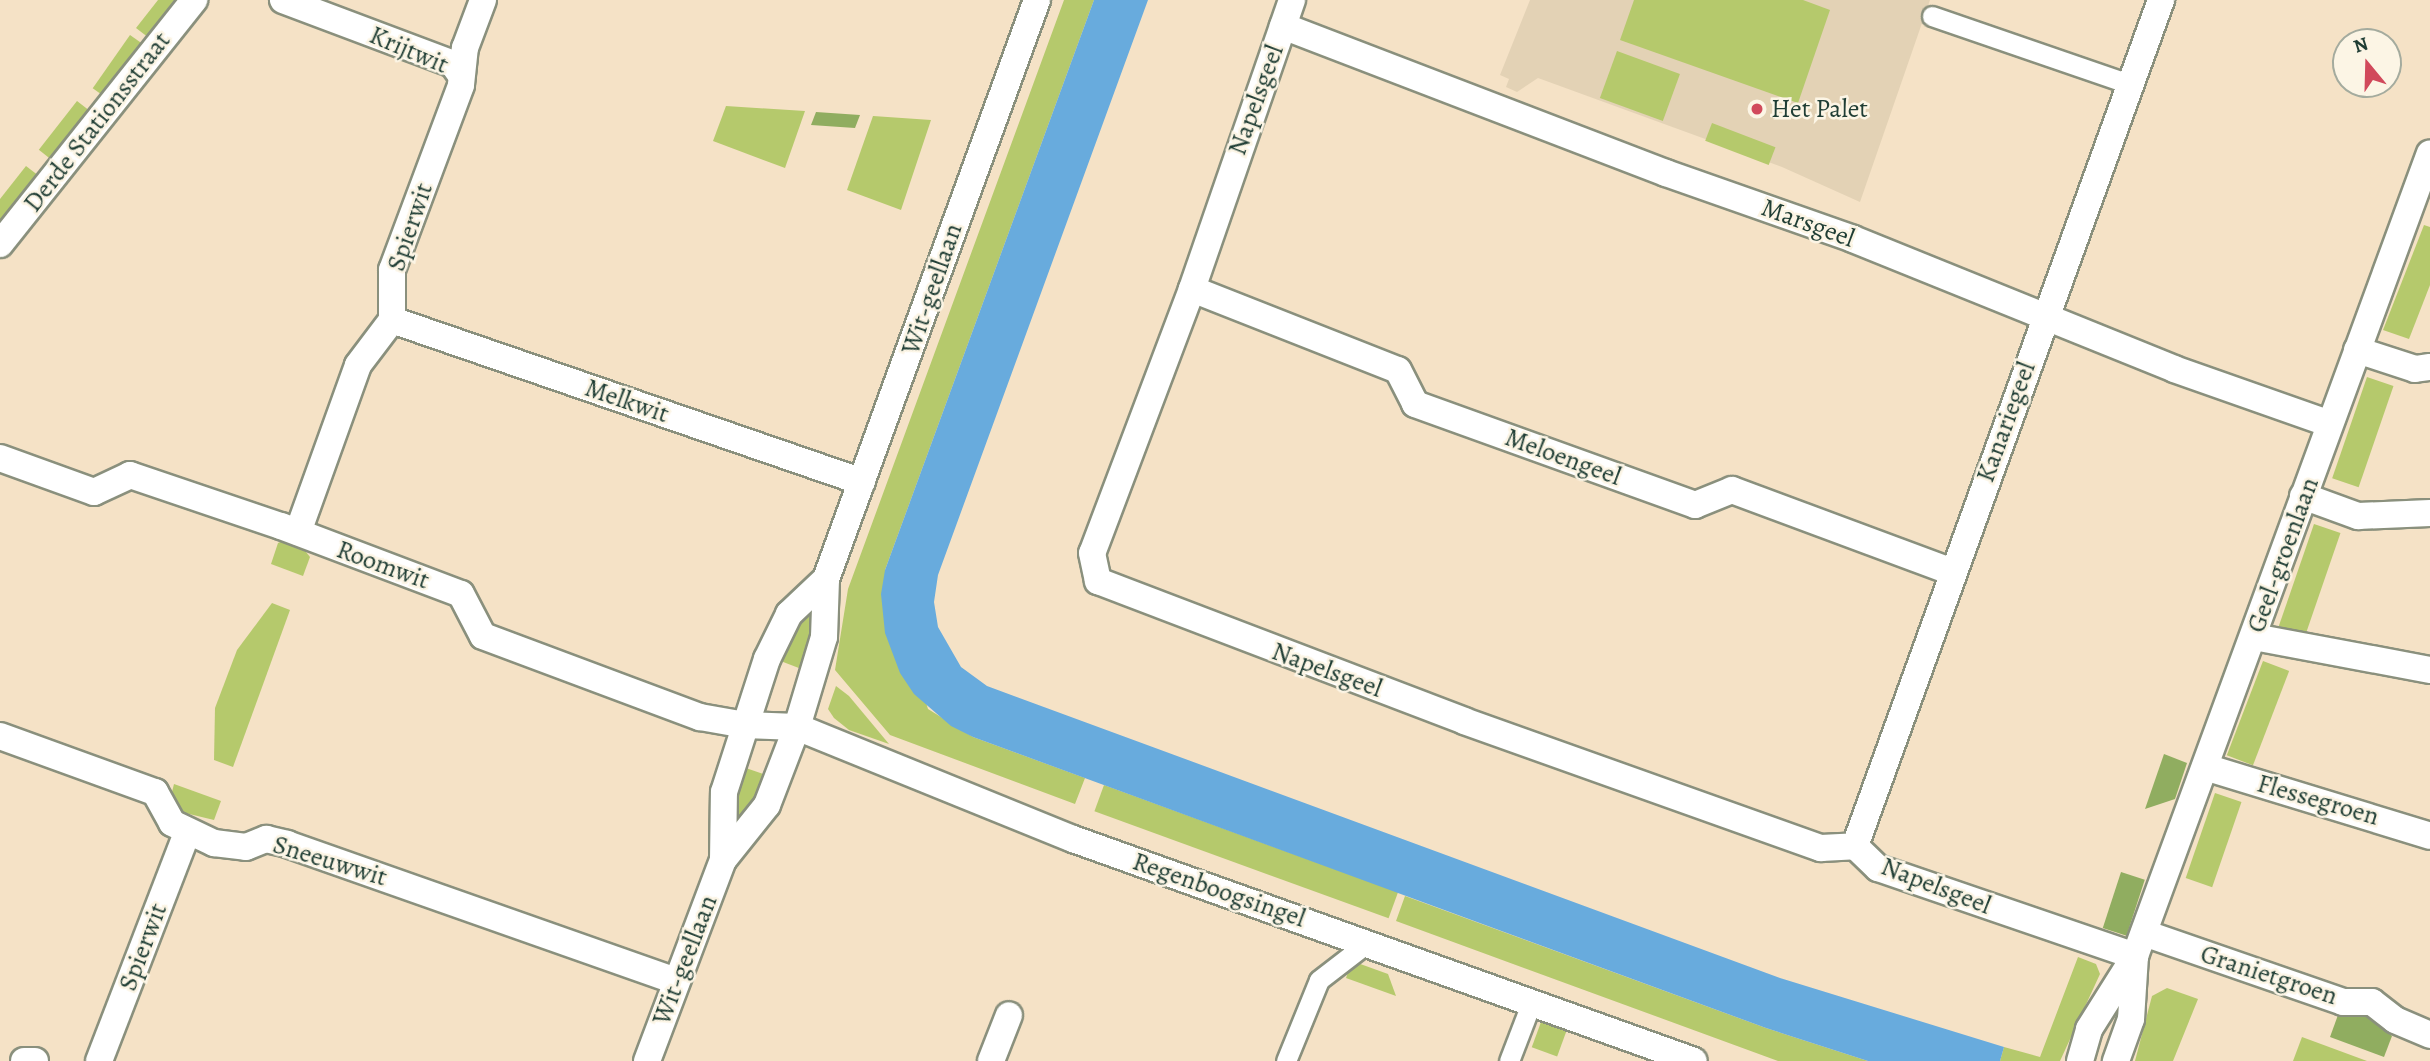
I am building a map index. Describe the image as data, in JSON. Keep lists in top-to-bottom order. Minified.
{"streets":{"street":["Krijtwit","Napelsgeel","Derde Stationsstraat","Marsgeel","Spierwit","Wit-geellaan","Melkwit","Kanariegeel","Meloengeel","Geel-groenlaan","Roomwit","Flessegroen","Sneeuwwit","Regenboogsingel","Granietgroen"]},"crossings":[["Krijtwit","Spierwit"],["Napelsgeel","Marsgeel"],["Napelsgeel","Kanariegeel"],["Napelsgeel","Meloengeel"],["Napelsgeel","Geel-groenlaan"],["Napelsgeel","Granietgroen"],["Marsgeel","Kanariegeel"],["Marsgeel","Geel-groenlaan"],["Spierwit","Melkwit"],["Spierwit","Sneeuwwit"],["Wit-geellaan","Melkwit"],["Wit-geellaan","Roomwit"],["Wit-geellaan","Sneeuwwit"],["Wit-geellaan","Regenboogsingel"],["Kanariegeel","Meloengeel"],["Geel-groenlaan","Flessegroen"],["Geel-groenlaan","Granietgroen"],["Roomwit","Regenboogsingel"]],"places":["Het Palet"],"north":"top"}
